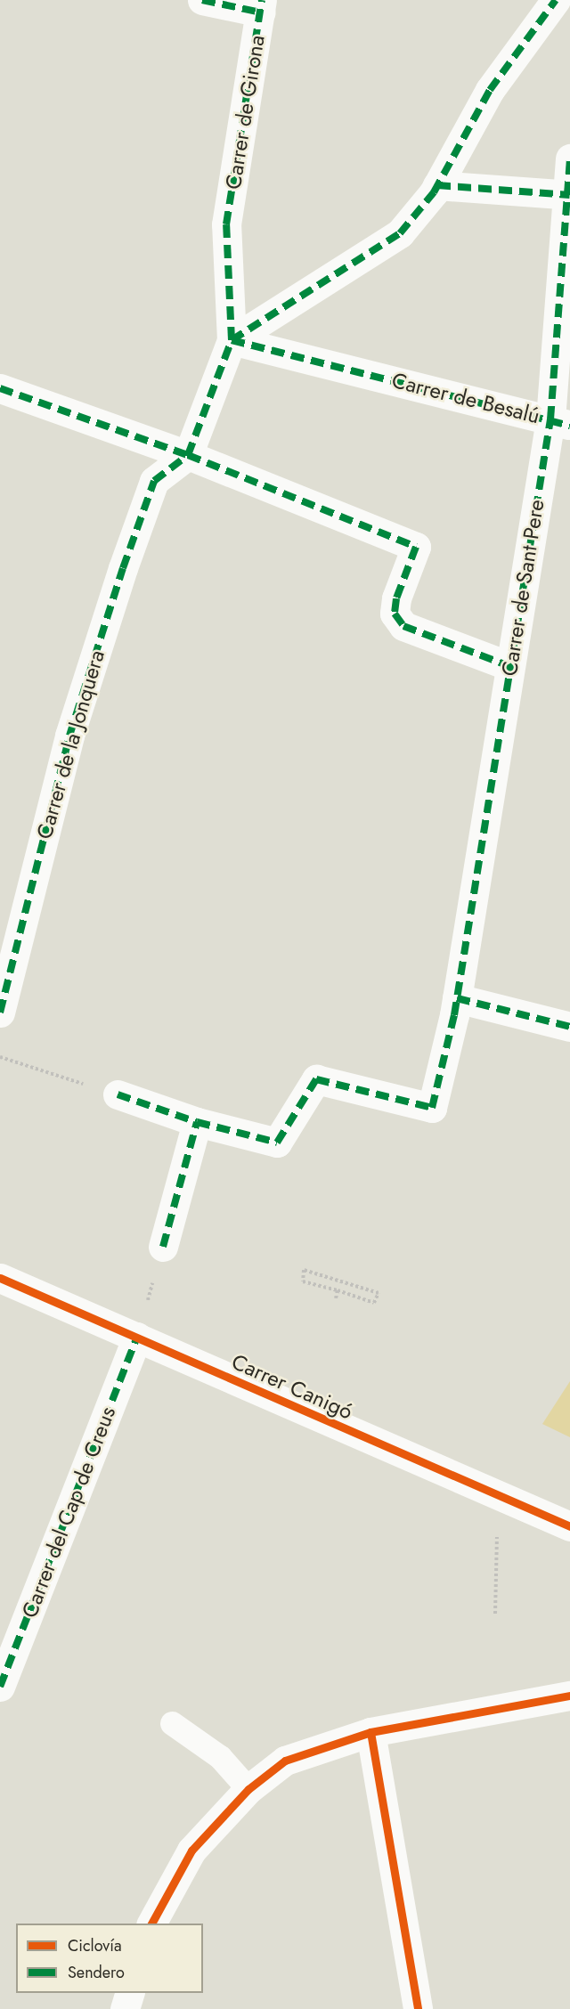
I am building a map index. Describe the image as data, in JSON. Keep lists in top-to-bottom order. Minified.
{"streets":{"street":["Carrer de Girona","Carrer de Besalú","Carrer de Sant Pere","Carrer de la Jonquera","Carrer Canigó","Carrer del Cap de Creus"]},"crossings":[["Carrer de Girona","Carrer de Besalú"],["Carrer de Besalú","Carrer de Sant Pere"],["Carrer Canigó","Carrer del Cap de Creus"]],"legend":["Ciclovía","Sendero"]}
